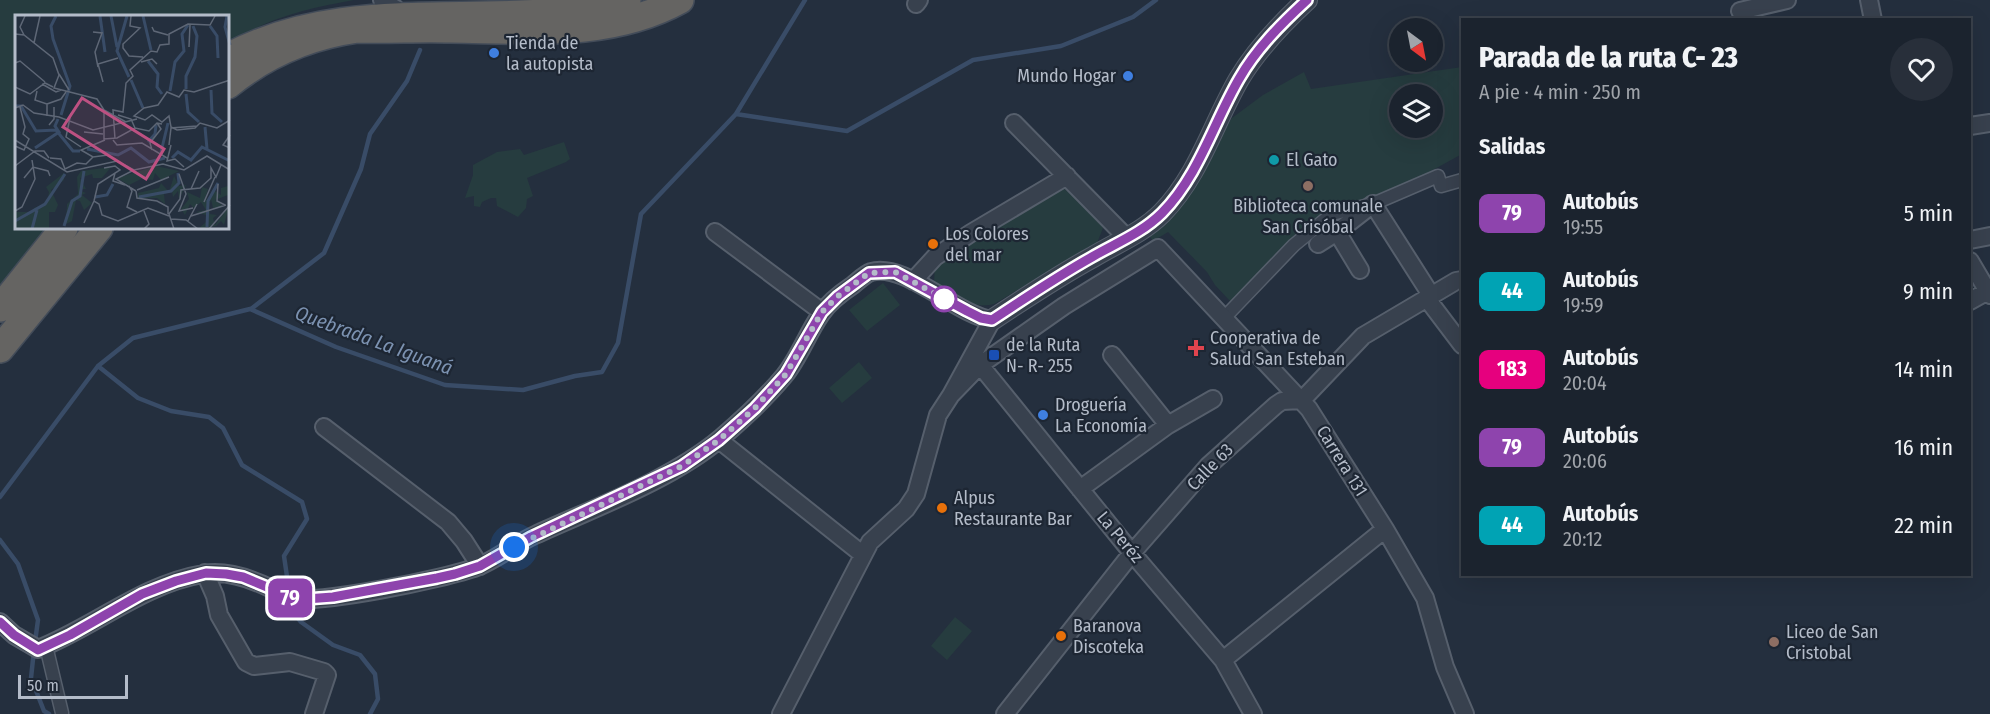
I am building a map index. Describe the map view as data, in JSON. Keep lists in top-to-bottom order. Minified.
{"streets":{"street":["Carrera 131","Calle 63","La Peréz"]},"crossings":[["Carrera 131","Calle 63"],["Calle 63","La Peréz"]],"water":["Quebrada La Iguaná"],"places":{"other":["Tienda de la autopista","Mundo Hogar","El Gato","Biblioteca comunale San Crisóbal","Los Colores del mar","Droguería La Economía","Alpus Restaurante Bar","Baranova Discoteka","Liceo de San Cristobal"],"health":["Cooperativa de Salud San Esteban"],"transit":["de la Ruta N- R- 255"]},"lines":["bus line 79"],"scale_bar":"50 m","north":"bottom right","page":{"on_map":"79","heading":[["Parada de la ruta C- 23","A pie · 4 min · 250 m"],"Salidas"],"list":[{"mark":"79","name":"Autobús","note":"19:55","value":"5 min"},{"mark":"44","name":"Autobús","note":"19:59","value":"9 min"},{"mark":"183","name":"Autobús","note":"20:04","value":"14 min"},{"mark":"79","name":"Autobús","note":"20:06","value":"16 min"},{"mark":"44","name":"Autobús","note":"20:12","value":"22 min"}],"scale":"50 m"}}
